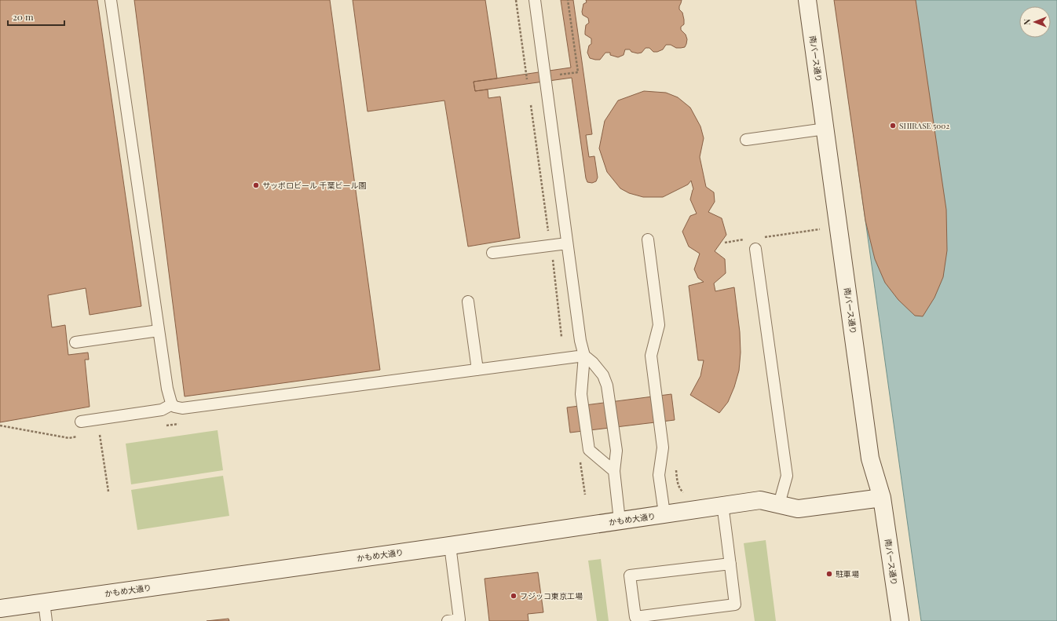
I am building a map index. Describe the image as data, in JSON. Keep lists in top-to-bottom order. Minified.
{"streets":{"street":["南バース通り","かもめ大通り"]},"crossings":[["南バース通り","かもめ大通り"]],"places":["SHIRASE 5002","サッポロビール 千葉ビール園","駐車場","フジッコ東京工場"],"scale_bar":"20 m","north":"left"}
